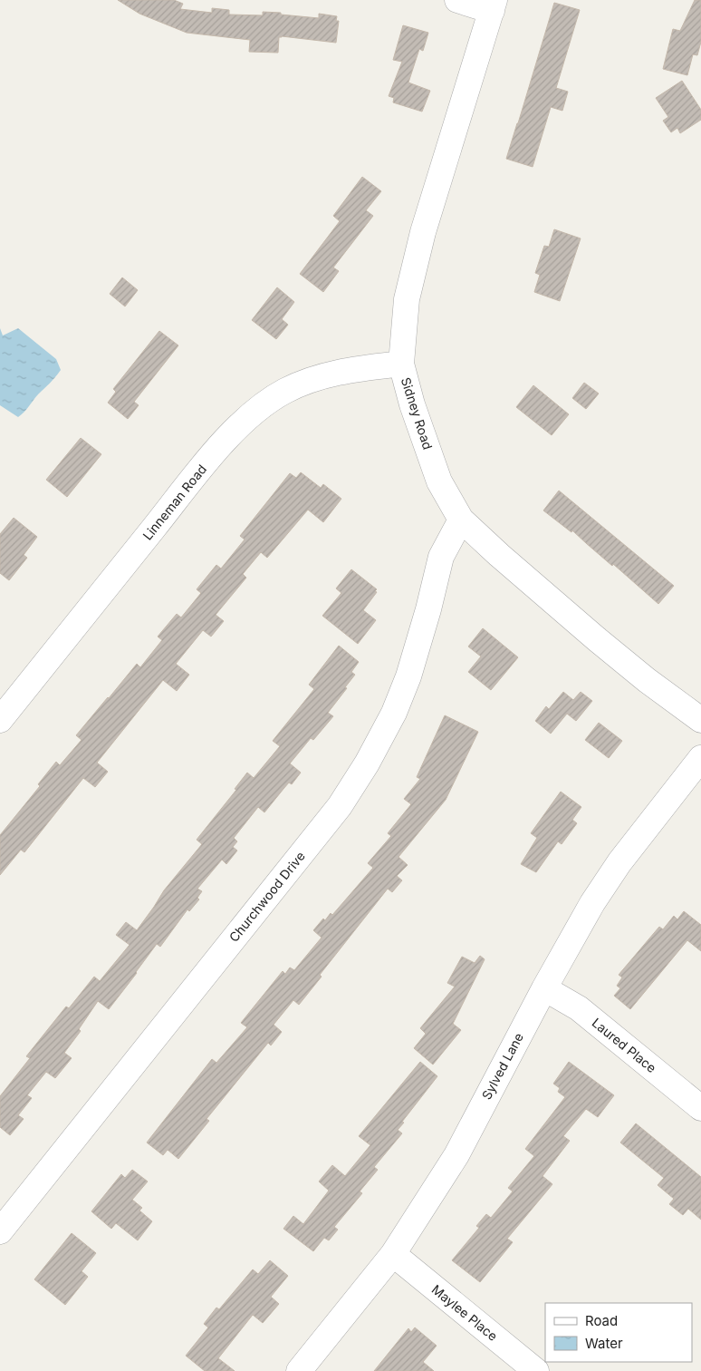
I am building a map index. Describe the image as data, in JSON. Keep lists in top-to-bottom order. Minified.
{"streets":{"street":["Sidney Road","Linneman Road","Churchwood Drive","Laured Place","Sylved Lane","Maylee Place"]},"crossings":[["Sidney Road","Linneman Road"],["Sidney Road","Churchwood Drive"],["Laured Place","Sylved Lane"],["Sylved Lane","Maylee Place"]],"legend":["Road","Water"]}
